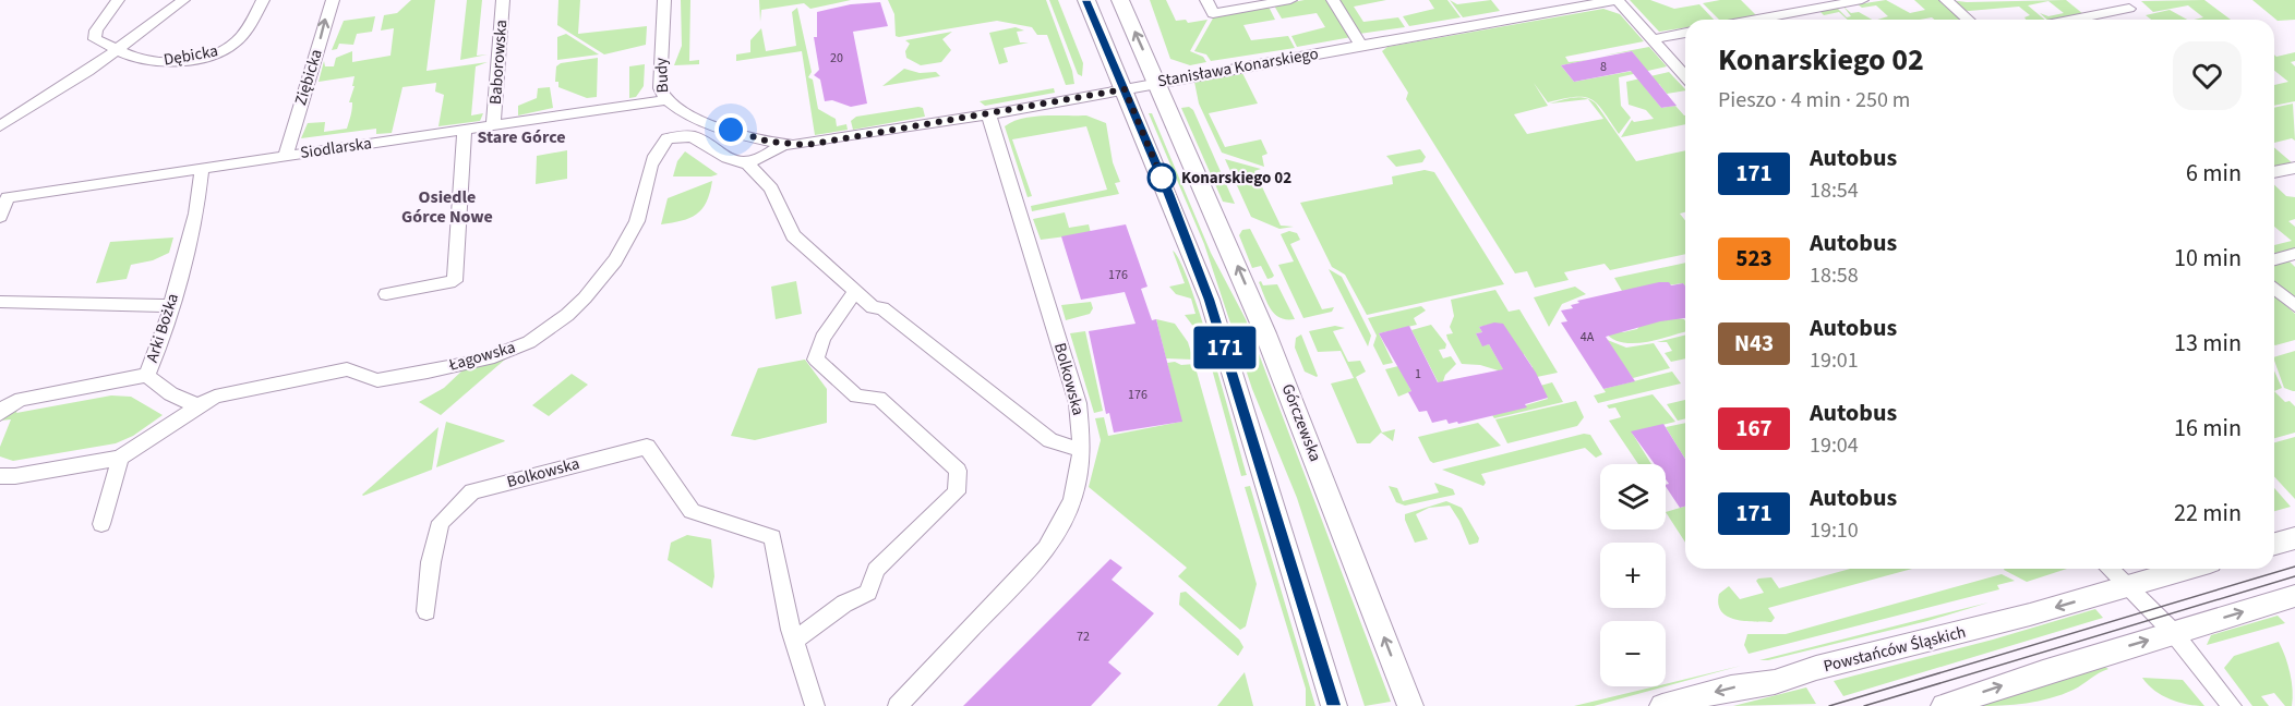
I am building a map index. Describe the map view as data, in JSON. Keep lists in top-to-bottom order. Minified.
{"streets":{"main road":["Górczewska","Powstańców Śląskich"],"street":["Dębicka","Baborowska","Stanisława Konarskiego","Budy","Ziębicka","Siodlarska","Arki Bożka","Łagowska","Bolkowska"]},"crossings":[["Baborowska","Siodlarska"],["Stanisława Konarskiego","Budy"],["Stanisława Konarskiego","Bolkowska"],["Stanisława Konarskiego","Górczewska"],["Budy","Siodlarska"],["Ziębicka","Siodlarska"],["Siodlarska","Arki Bożka"]],"one_way":["Ziębicka"],"districts":["Stare Górce","Osiedle Górce Nowe"],"places":["Konarskiego 02"],"lines":["bus line 171"],"house_numbers":["20","8","176","4A","1","176","72"],"page":{"on_map":"171","heading":["Konarskiego 02","Pieszo · 4 min · 250 m"],"list":[{"mark":"171","name":"Autobus","note":"18:54","value":"6 min"},{"mark":"523","name":"Autobus","note":"18:58","value":"10 min"},{"mark":"N43","name":"Autobus","note":"19:01","value":"13 min"},{"mark":"167","name":"Autobus","note":"19:04","value":"16 min"},{"mark":"171","name":"Autobus","note":"19:10","value":"22 min"}],"map_buttons":["+","−"]}}
